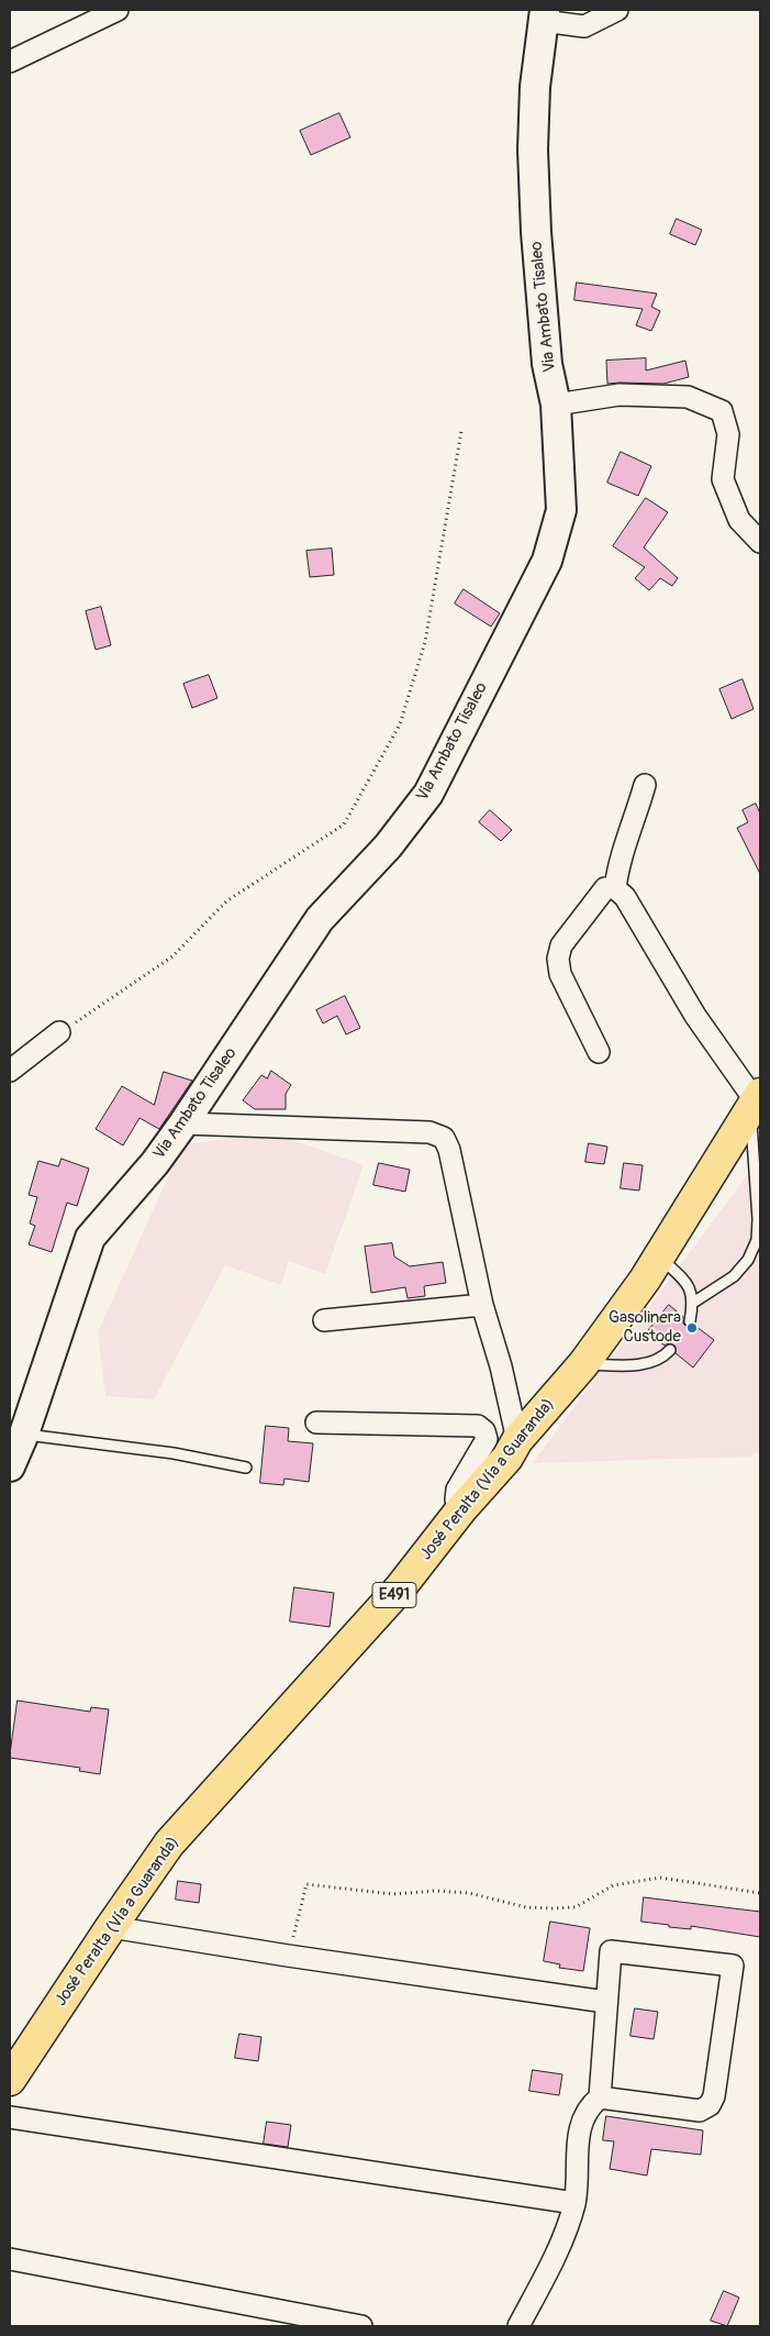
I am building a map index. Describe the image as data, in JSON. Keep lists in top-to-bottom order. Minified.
{"streets":{"highway":["José Peralta (Vía a Guaranda)","E491"],"main road":["Via Ambato Tisaleo"]},"places":["Gasolinera Custode"]}
